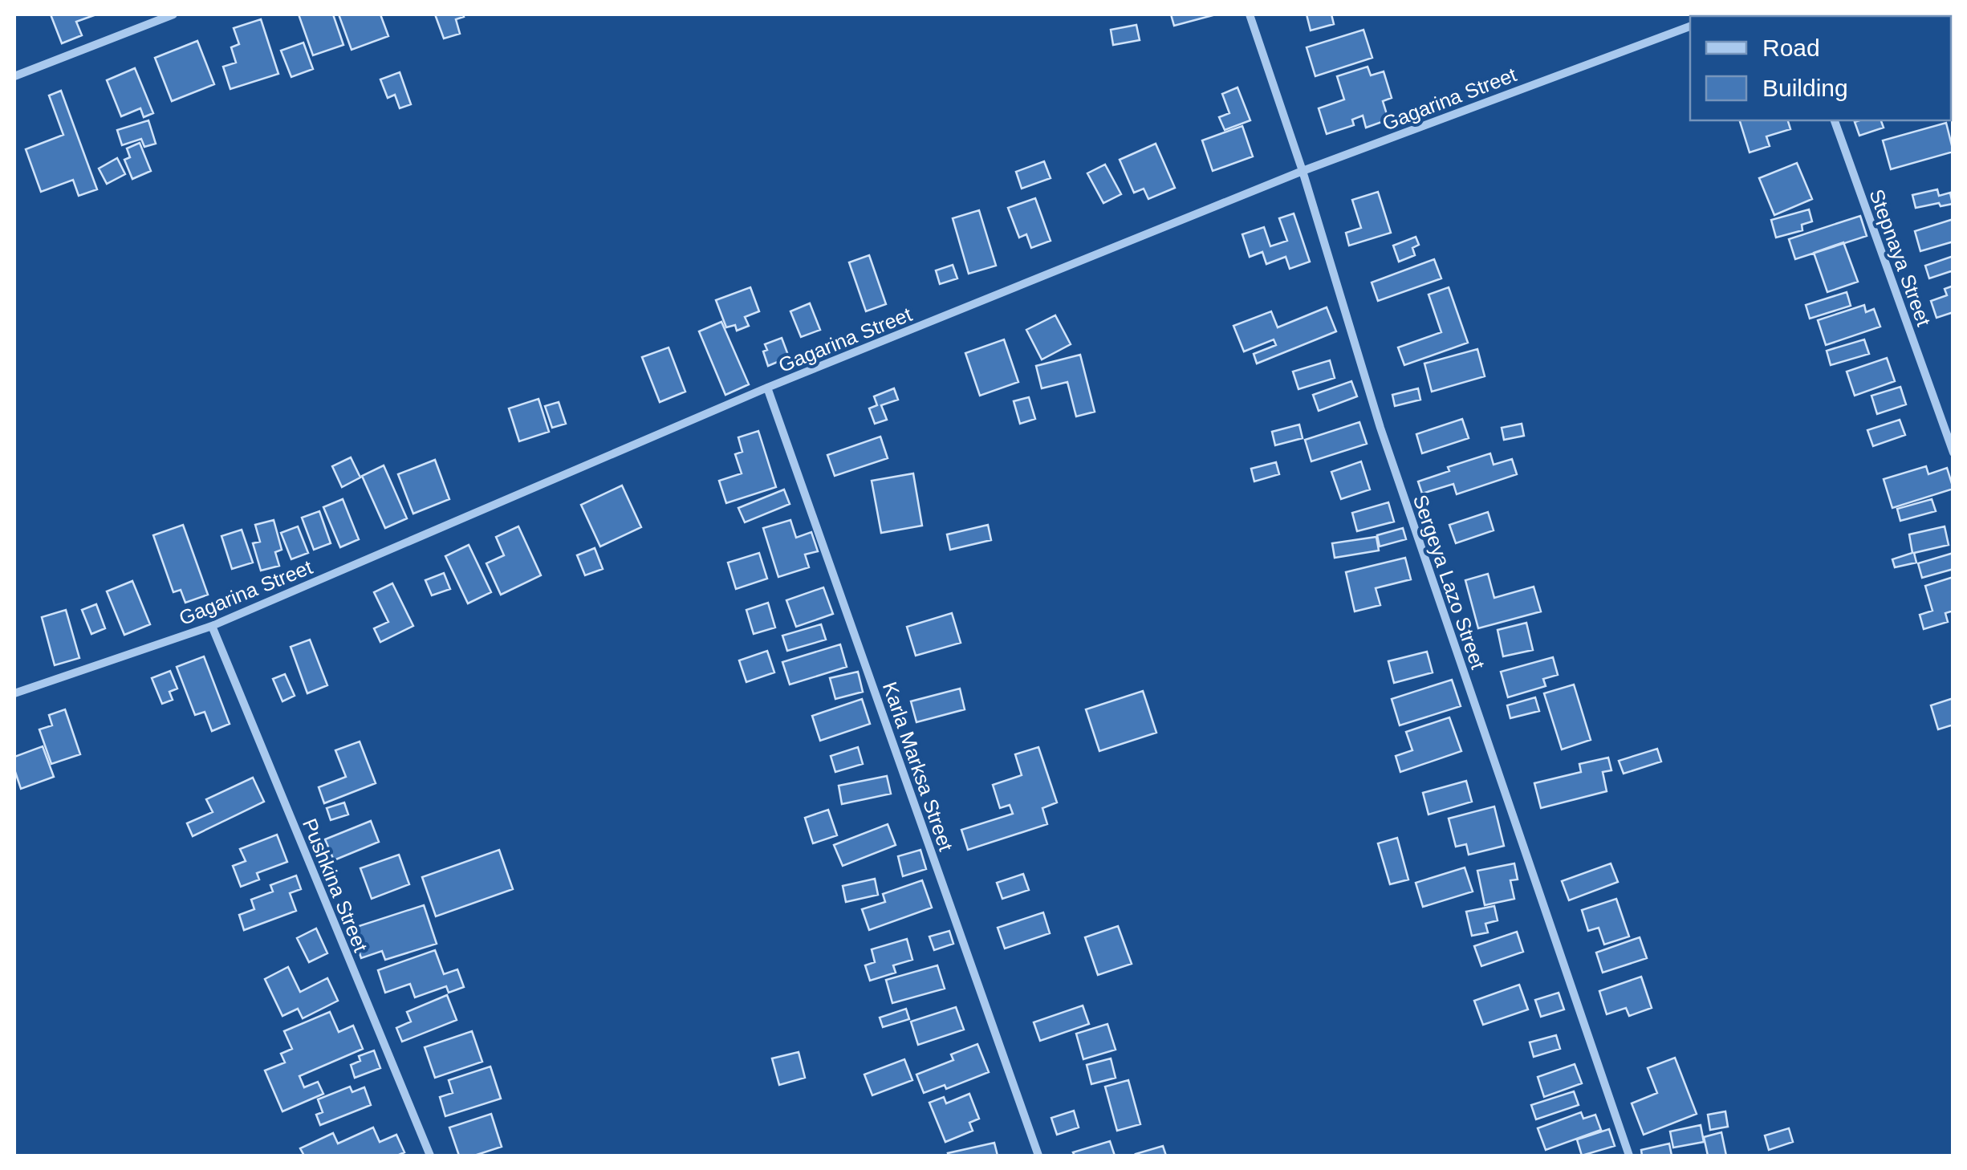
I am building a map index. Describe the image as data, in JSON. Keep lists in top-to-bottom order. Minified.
{"streets":{"street":["Gagarina Street","Stepnaya Street","Sergeya Lazo Street","Karla Marksa Street","Pushkina Street"]},"crossings":[["Gagarina Street","Sergeya Lazo Street"],["Gagarina Street","Karla Marksa Street"],["Gagarina Street","Pushkina Street"]],"legend":["Road","Building"]}
